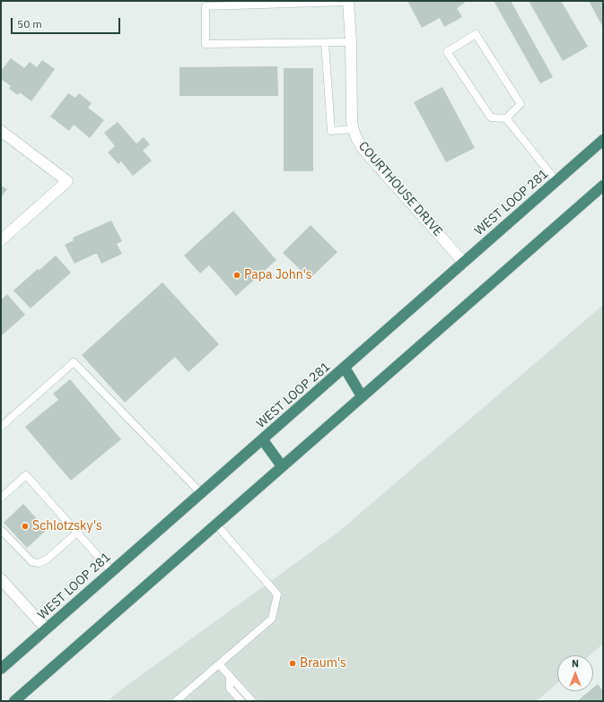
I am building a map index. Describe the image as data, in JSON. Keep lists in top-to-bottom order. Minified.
{"streets":{"highway":["WEST LOOP 281"],"street":["COURTHOUSE DRIVE"]},"crossings":[["COURTHOUSE DRIVE","WEST LOOP 281"]],"places":["Papa John's","Schlotzsky's","Braum's"],"scale_bar":"50 m","north":"top"}
